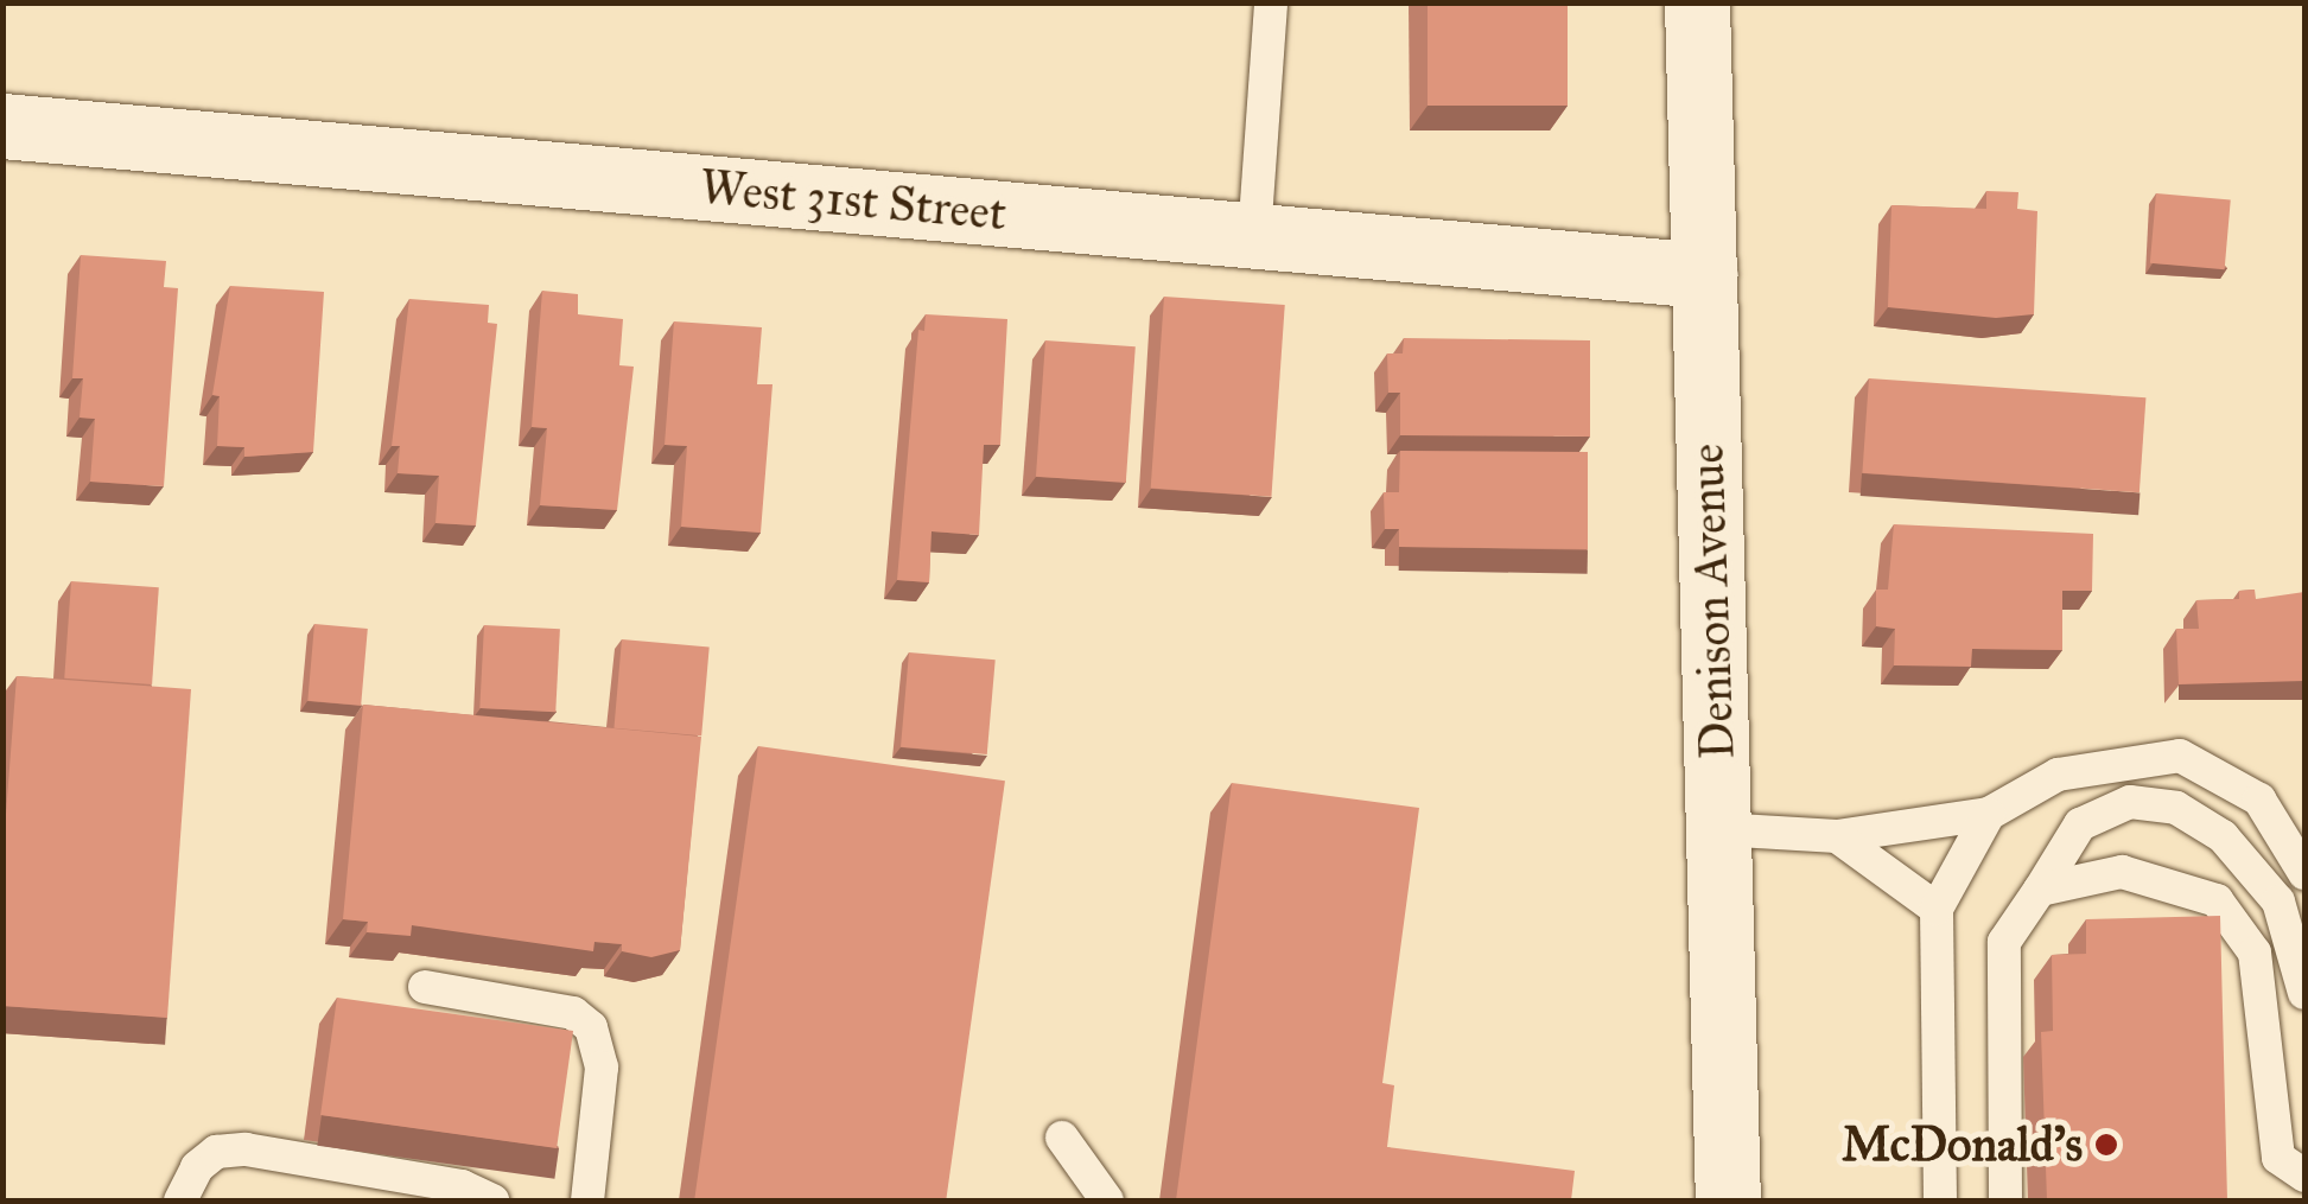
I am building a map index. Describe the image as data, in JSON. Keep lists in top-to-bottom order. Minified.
{"streets":{"street":["West 31st Street","Denison Avenue"]},"crossings":[["West 31st Street","Denison Avenue"]],"places":["McDonald's"]}
